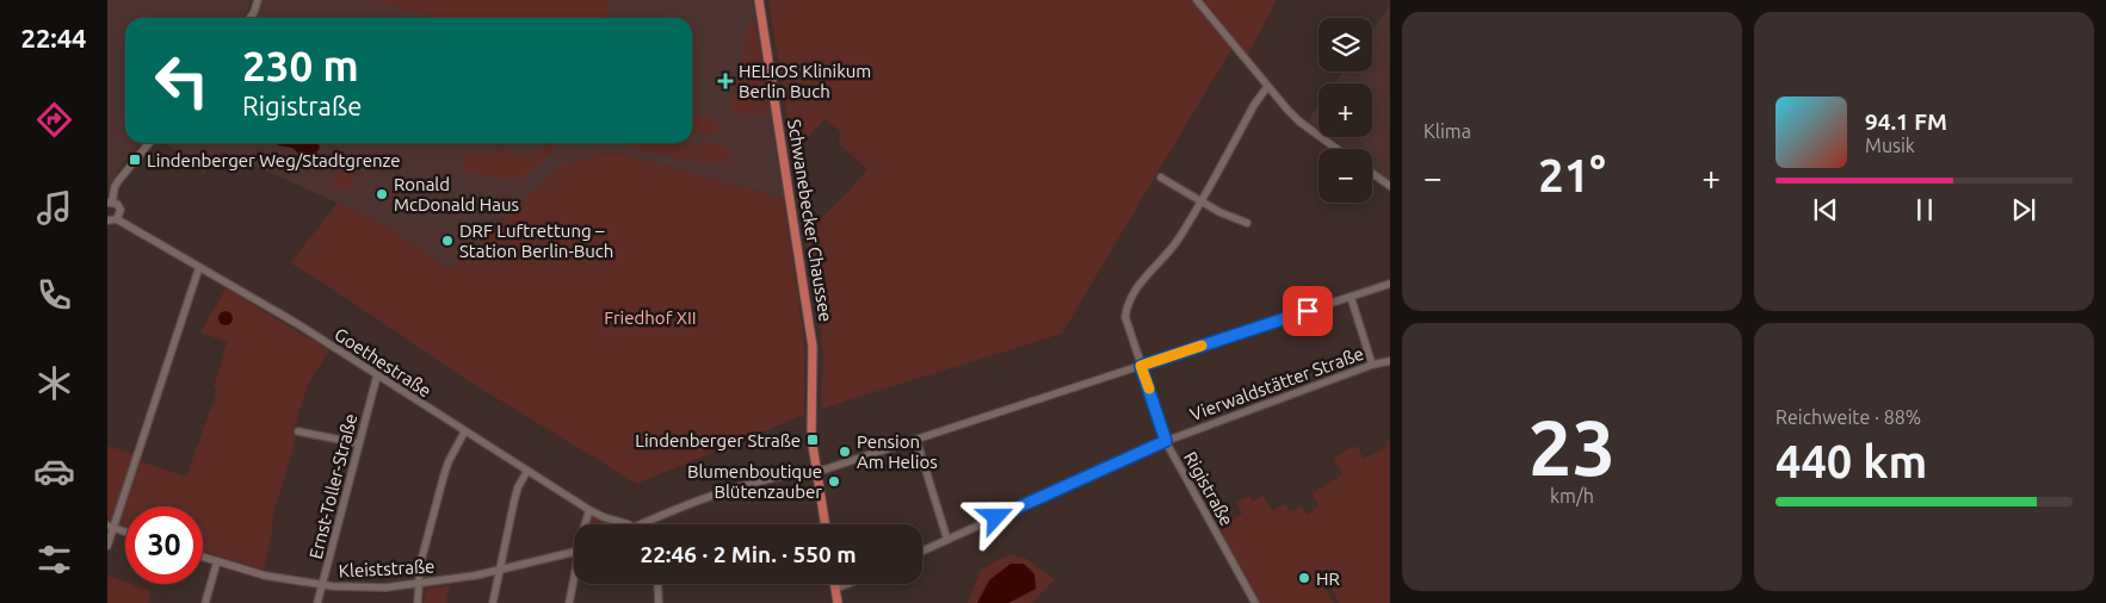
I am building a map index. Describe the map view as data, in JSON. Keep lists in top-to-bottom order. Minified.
{"streets":{"main road":["Schwanebecker Chaussee"],"street":["Goethestraße","Vierwaldstätter Straße","Ernst-Toller-Straße","Rigistraße","Kleiststraße"]},"crossings":[["Goethestraße","Ernst-Toller-Straße"],["Vierwaldstätter Straße","Rigistraße"],["Ernst-Toller-Straße","Kleiststraße"]],"parks":["Friedhof XII"],"places":{"health":["HELIOS Klinikum Berlin Buch"],"transit":["Lindenberger Weg/Stadtgrenze","Lindenberger Straße"],"other":["Ronald McDonald Haus","DRF Luftrettung – Station Berlin-Buch","Pension Am Helios","Blumenboutique Blütenzauber","HR"]},"page":{"tabs":"22:44","tile":["Klima",["23","km/h"],["Reichweite · 88%","440 km"]],"map_buttons":["+","−"],"turn":["230 m","Rigistraße"],"song":["94.1 FM","Musik"],"heat":["−","21°","+"],"limit":"30","trip":"22:46 · 2 Min. · 550 m"}}
